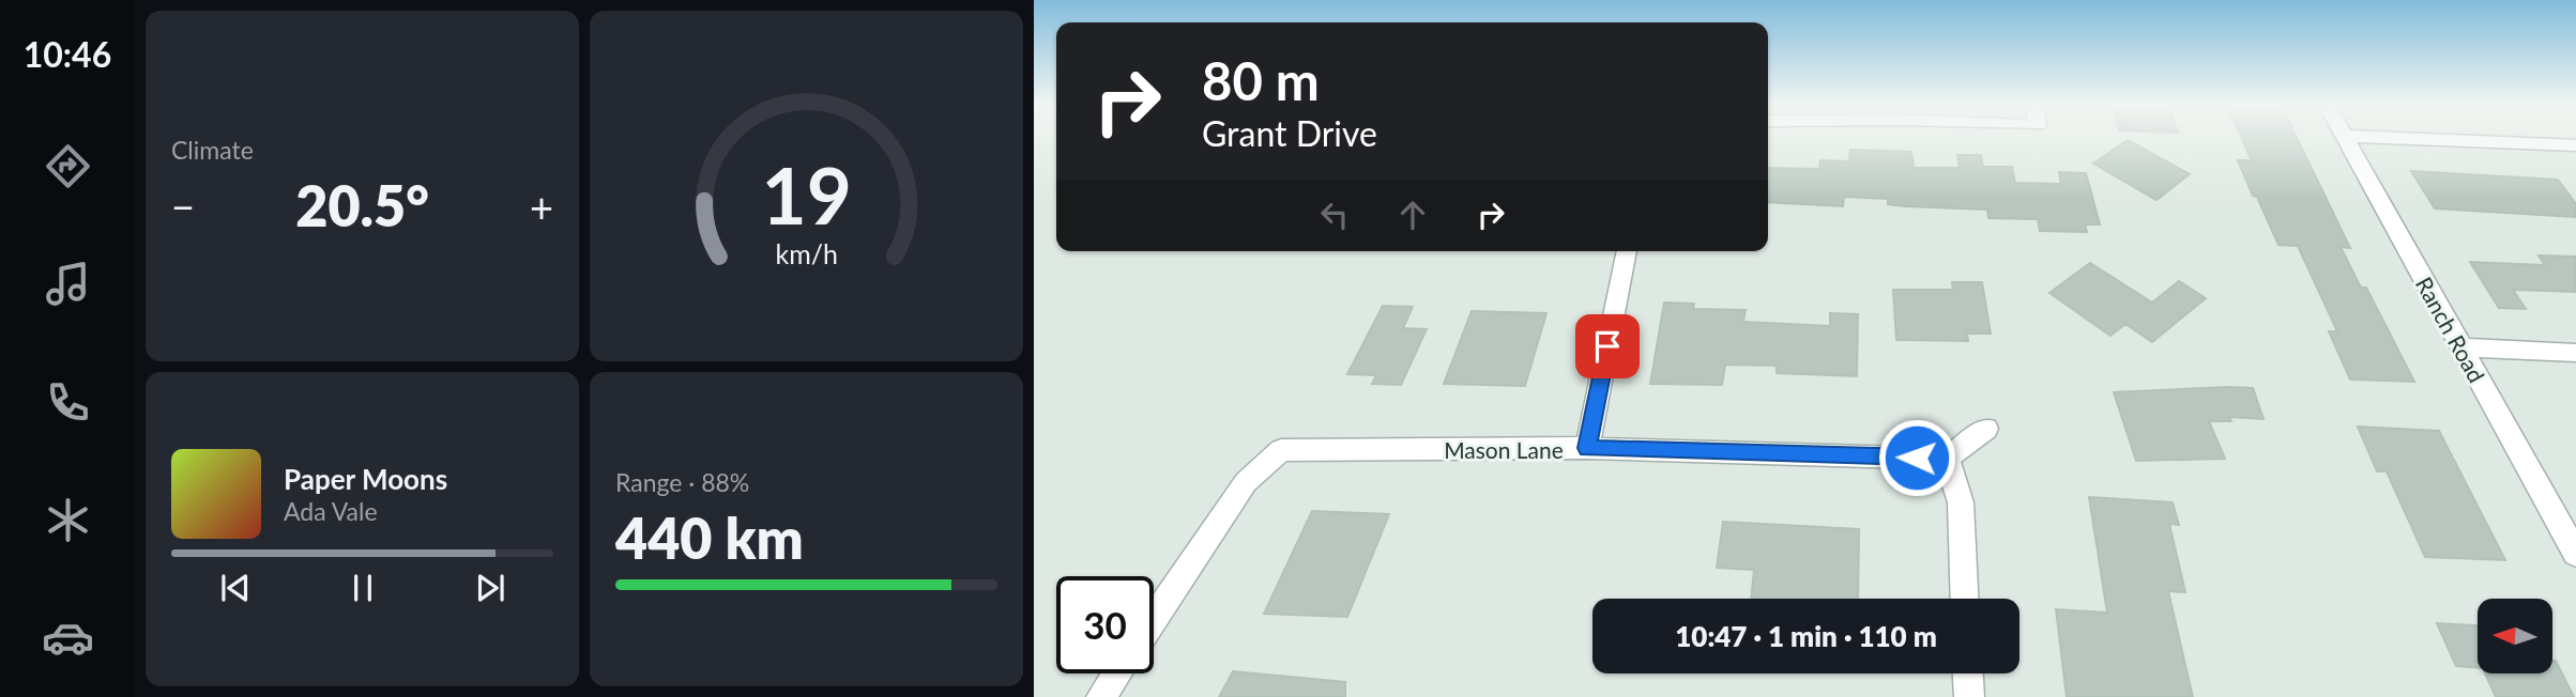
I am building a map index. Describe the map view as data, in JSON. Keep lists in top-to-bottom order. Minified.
{"streets":{"street":["Ranch Road","Mason Lane"]},"north":"left","page":{"tabs":"10:46","tile":["Climate",["Range · 88%","440 km"]],"turn":["80 m","Grant Drive"],"heat":["−","20.5°","+"],"song":["Paper Moons","Ada Vale"],"limit":"30","trip":"10:47 · 1 min · 110 m","gauge":["19","km/h"]}}
